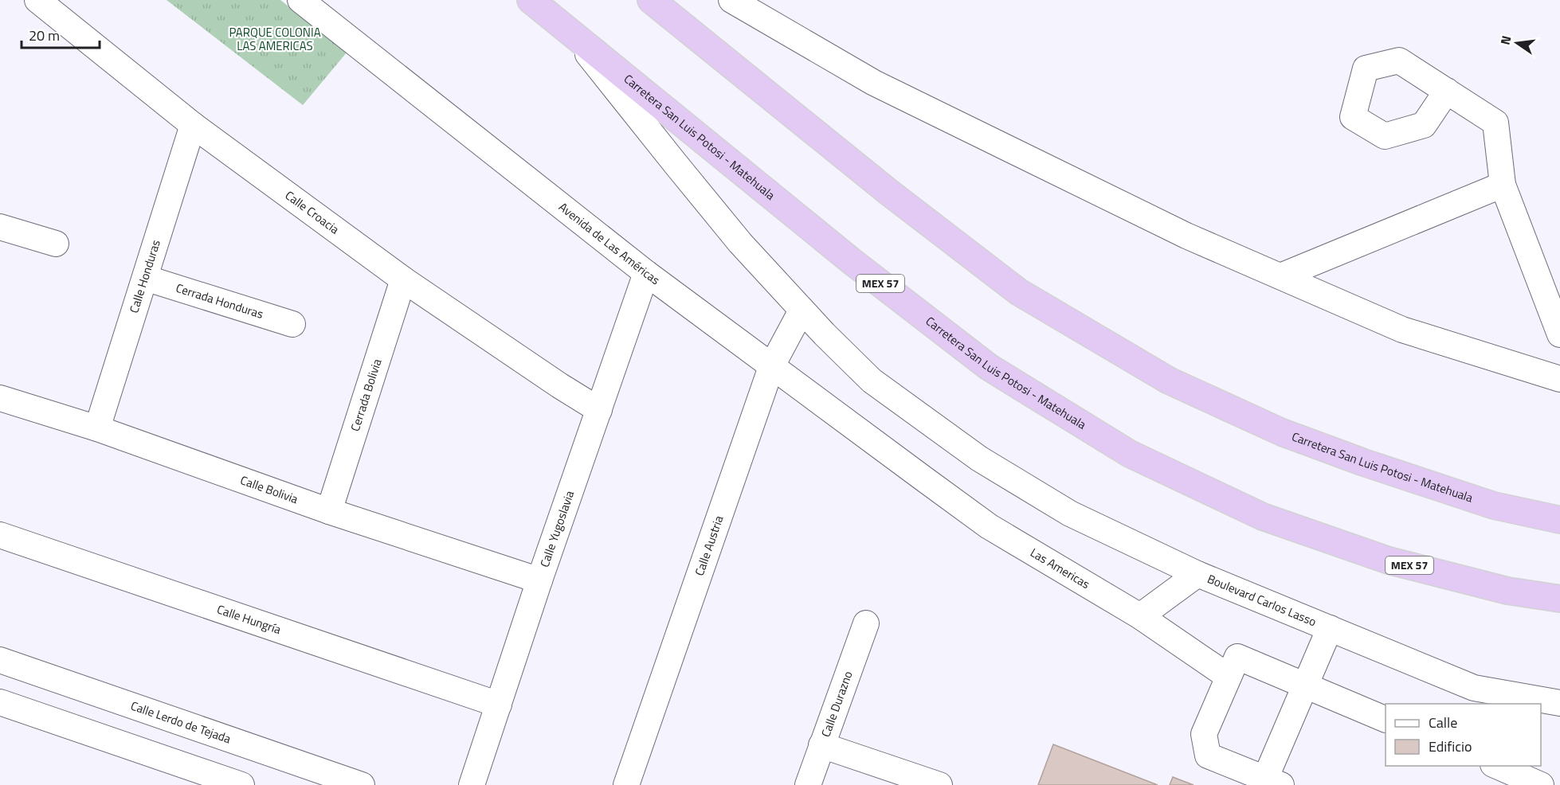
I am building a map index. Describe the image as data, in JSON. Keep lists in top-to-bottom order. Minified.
{"streets":{"highway":["Carretera San Luis Potosi - Matehuala","MEX 57"],"street":["Calle Croacia","Avenida de Las Américas","Calle Honduras","Cerrada Honduras","Cerrada Bolivia","Calle Bolivia","Calle Yugoslavia","Calle Austria","Las Americas","Boulevard Carlos Lasso","Calle Hungría","Calle Durazno","Calle Lerdo de Tejada"]},"crossings":[["Carretera San Luis Potosi - Matehuala","Boulevard Carlos Lasso"],["Calle Croacia","Calle Honduras"],["Calle Croacia","Cerrada Bolivia"],["Calle Croacia","Calle Yugoslavia"],["Avenida de Las Américas","Calle Yugoslavia"],["Avenida de Las Américas","Calle Austria"],["Avenida de Las Américas","Las Americas"],["Calle Honduras","Cerrada Honduras"],["Calle Honduras","Calle Bolivia"],["Cerrada Bolivia","Calle Bolivia"],["Calle Bolivia","Calle Yugoslavia"],["Calle Yugoslavia","Calle Hungría"],["Calle Austria","Boulevard Carlos Lasso"]],"parks":["PARQUE COLONIA LAS AMERICAS"],"legend":["Calle","Edificio"],"scale_bar":"20 m","north":"left"}
